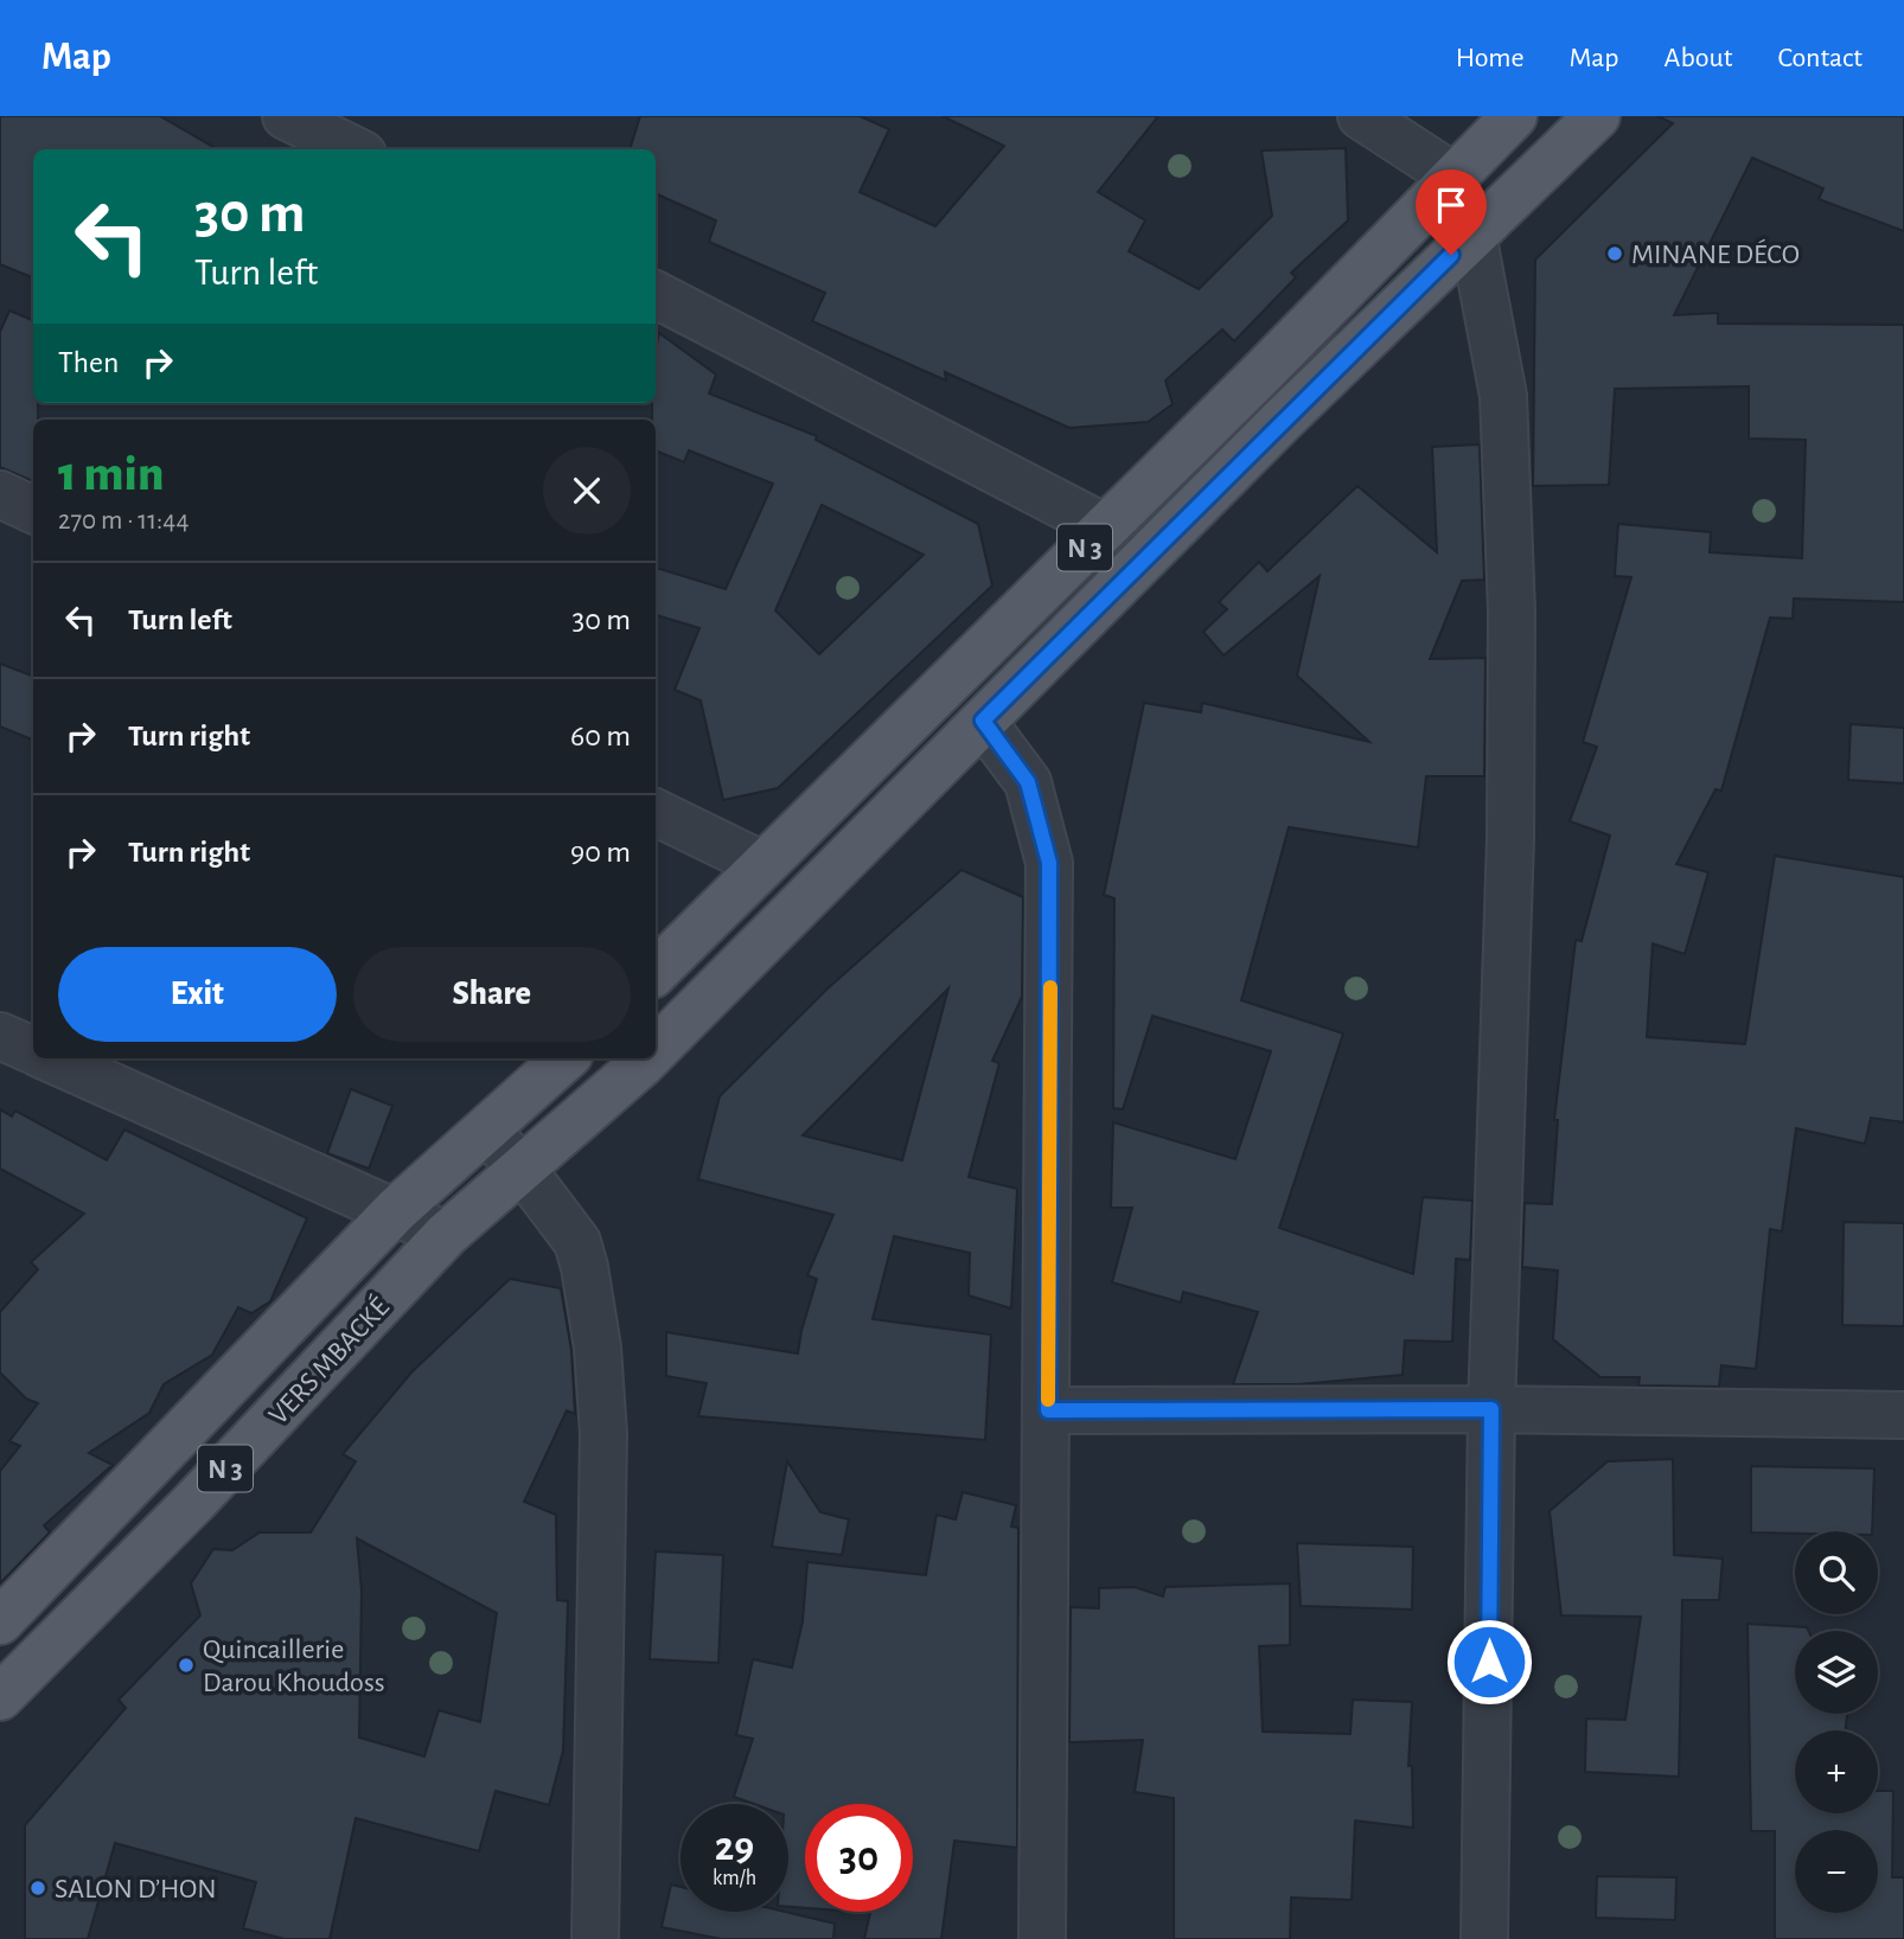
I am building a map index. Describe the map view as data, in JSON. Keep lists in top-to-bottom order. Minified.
{"streets":{"main road":["N 3","VERS MBACKÉ"]},"crossings":[["N 3","VERS MBACKÉ"]],"places":["MINANE DÉCO","Quincaillerie Darou Khoudoss","SALON D’HON"],"page":{"header":"Map","nav":["Home","Map","About","Contact"],"turn":["30 m","Turn left"],"then":"Then","heading":["1 min","270 m · 11:44"],"list":[{"name":"Turn left","value":"30 m"},{"name":"Turn right","value":"60 m"},{"name":"Turn right","value":"90 m"}],"buttons":["Exit","Share"],"map_buttons":["+","−"],"speed":"29 km/h","limit":"30"}}
